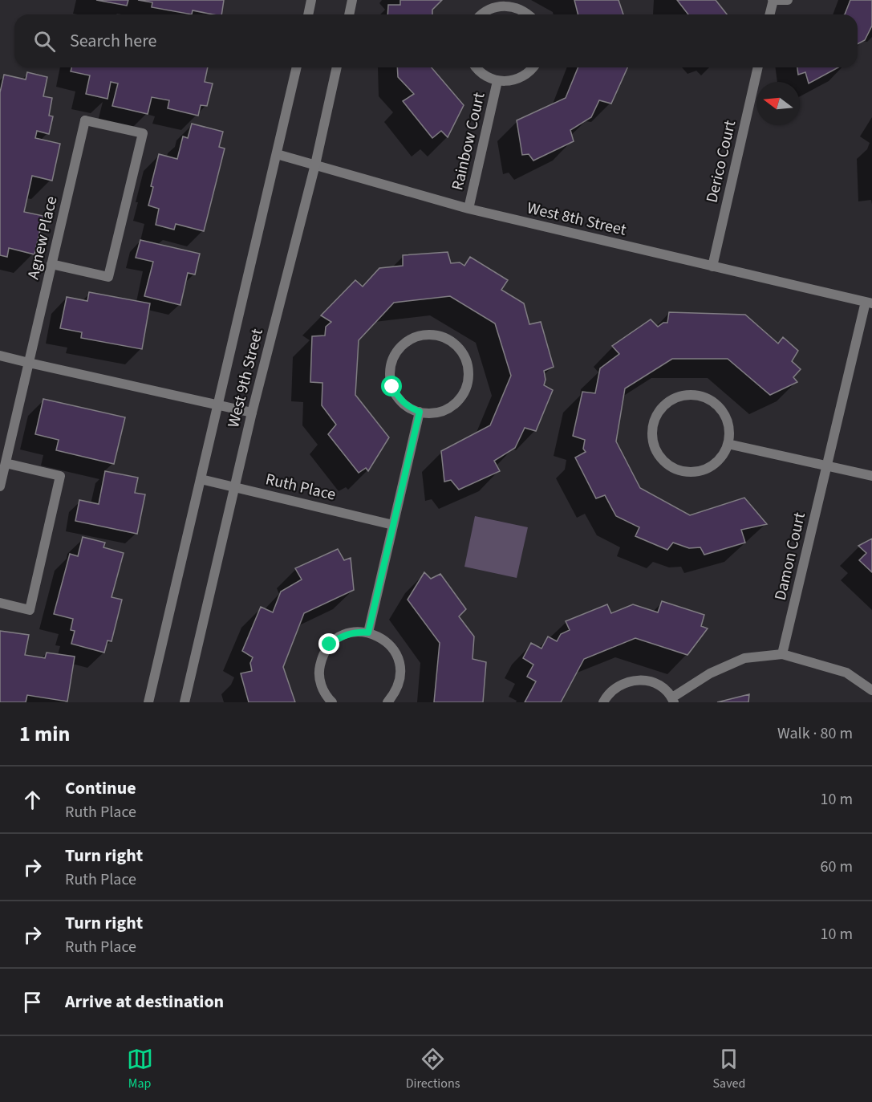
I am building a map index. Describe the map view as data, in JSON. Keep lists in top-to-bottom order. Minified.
{"streets":{"street":["Rainbow Court","Derico Court","West 8th Street","Agnew Place","West 9th Street","Ruth Place","Damon Court"]},"crossings":[["Rainbow Court","West 8th Street"],["Derico Court","West 8th Street"],["West 8th Street","West 9th Street"],["West 8th Street","Damon Court"],["West 9th Street","Ruth Place"]],"north":"left","page":{"search":"Search here","heading":["1 min","Walk · 80 m"],"list":[["Continue","Ruth Place","10 m"],["Turn right","Ruth Place","60 m"],["Turn right","Ruth Place","10 m"],"Arrive at destination"],"nav":["Map","Directions","Saved"]}}
